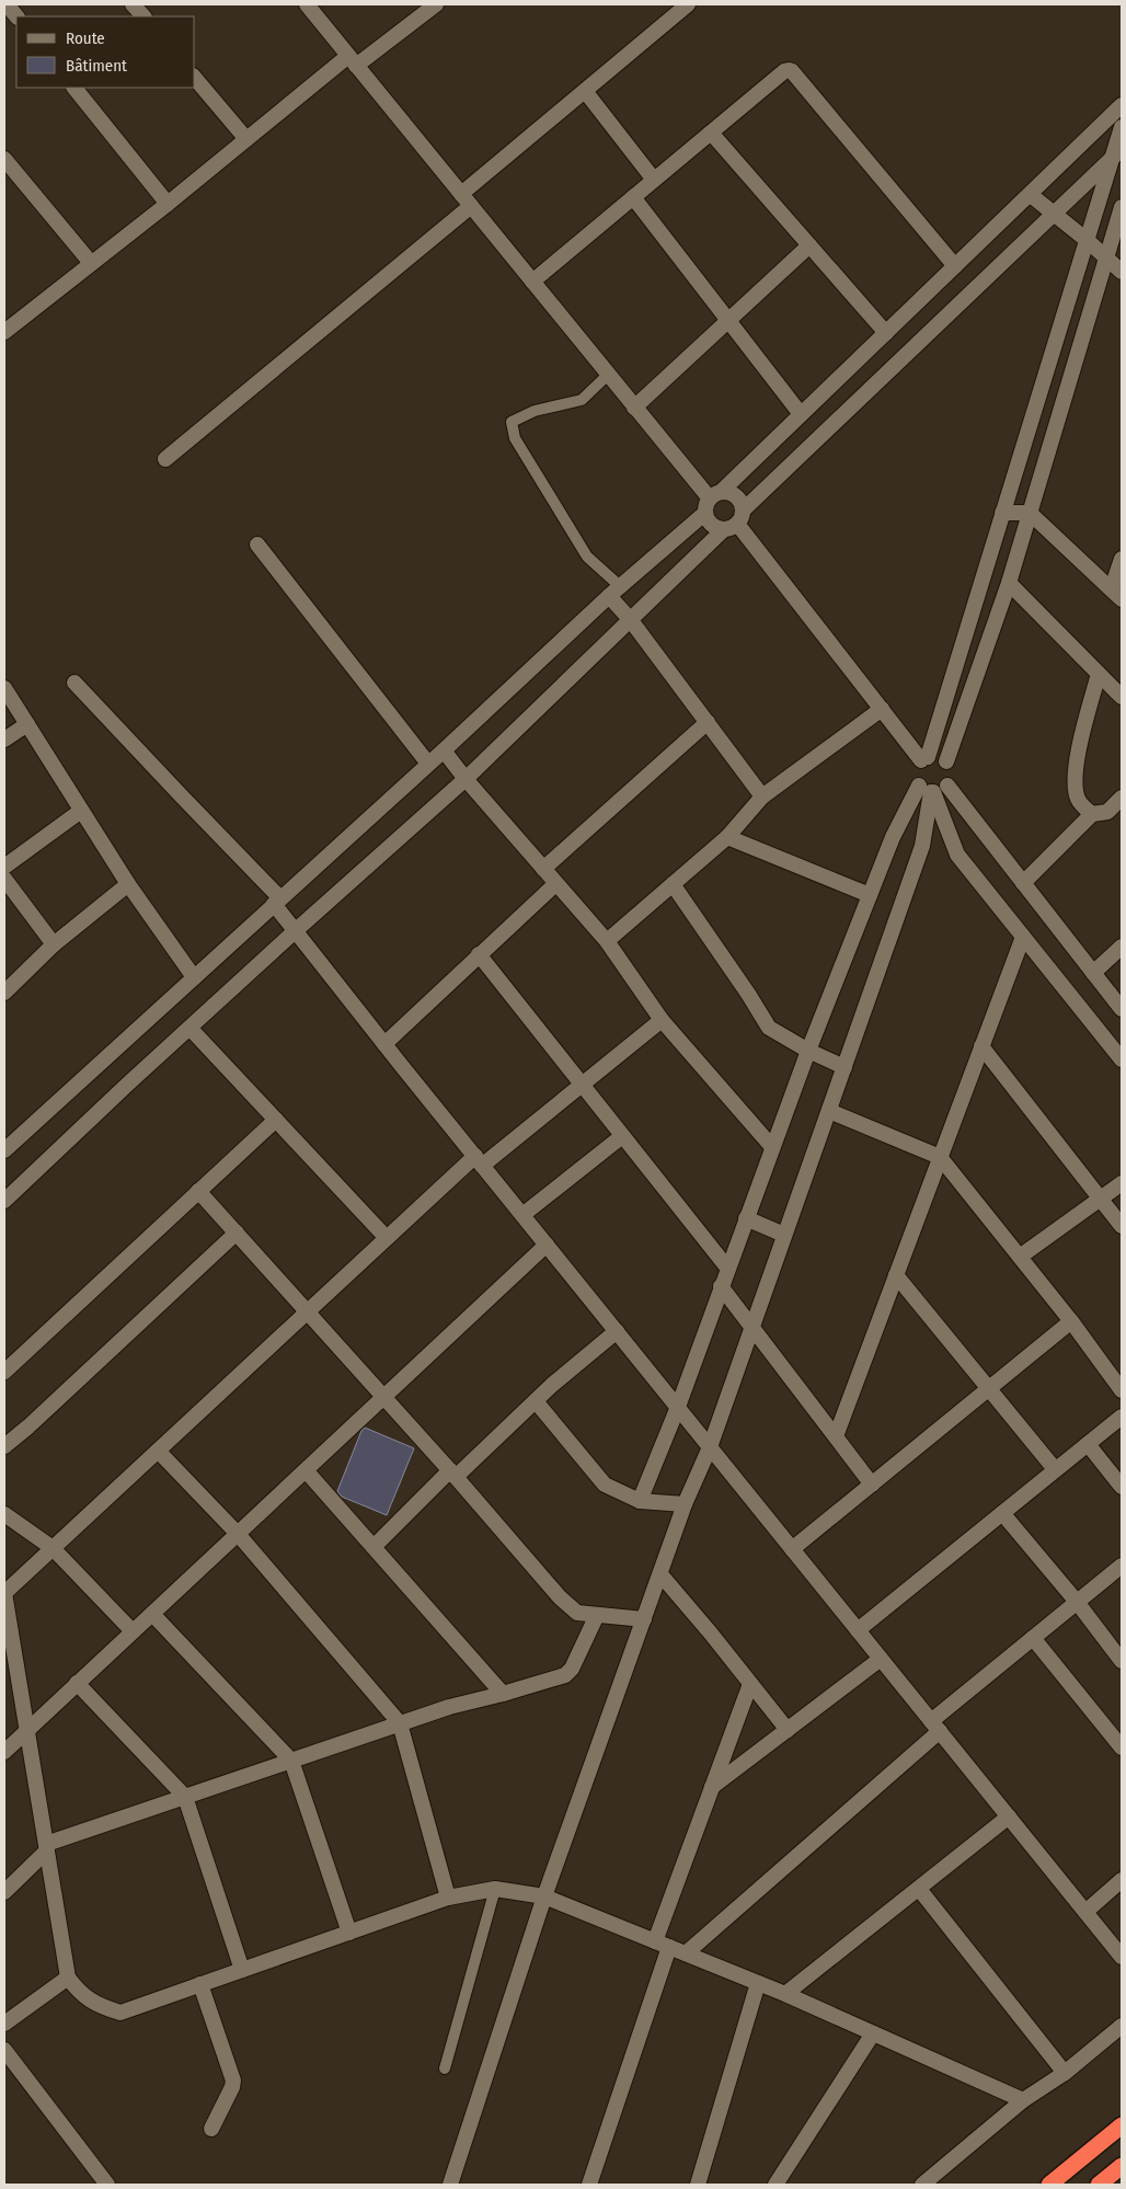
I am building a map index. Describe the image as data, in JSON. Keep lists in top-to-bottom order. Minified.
{"legend":["Route","Bâtiment"]}
